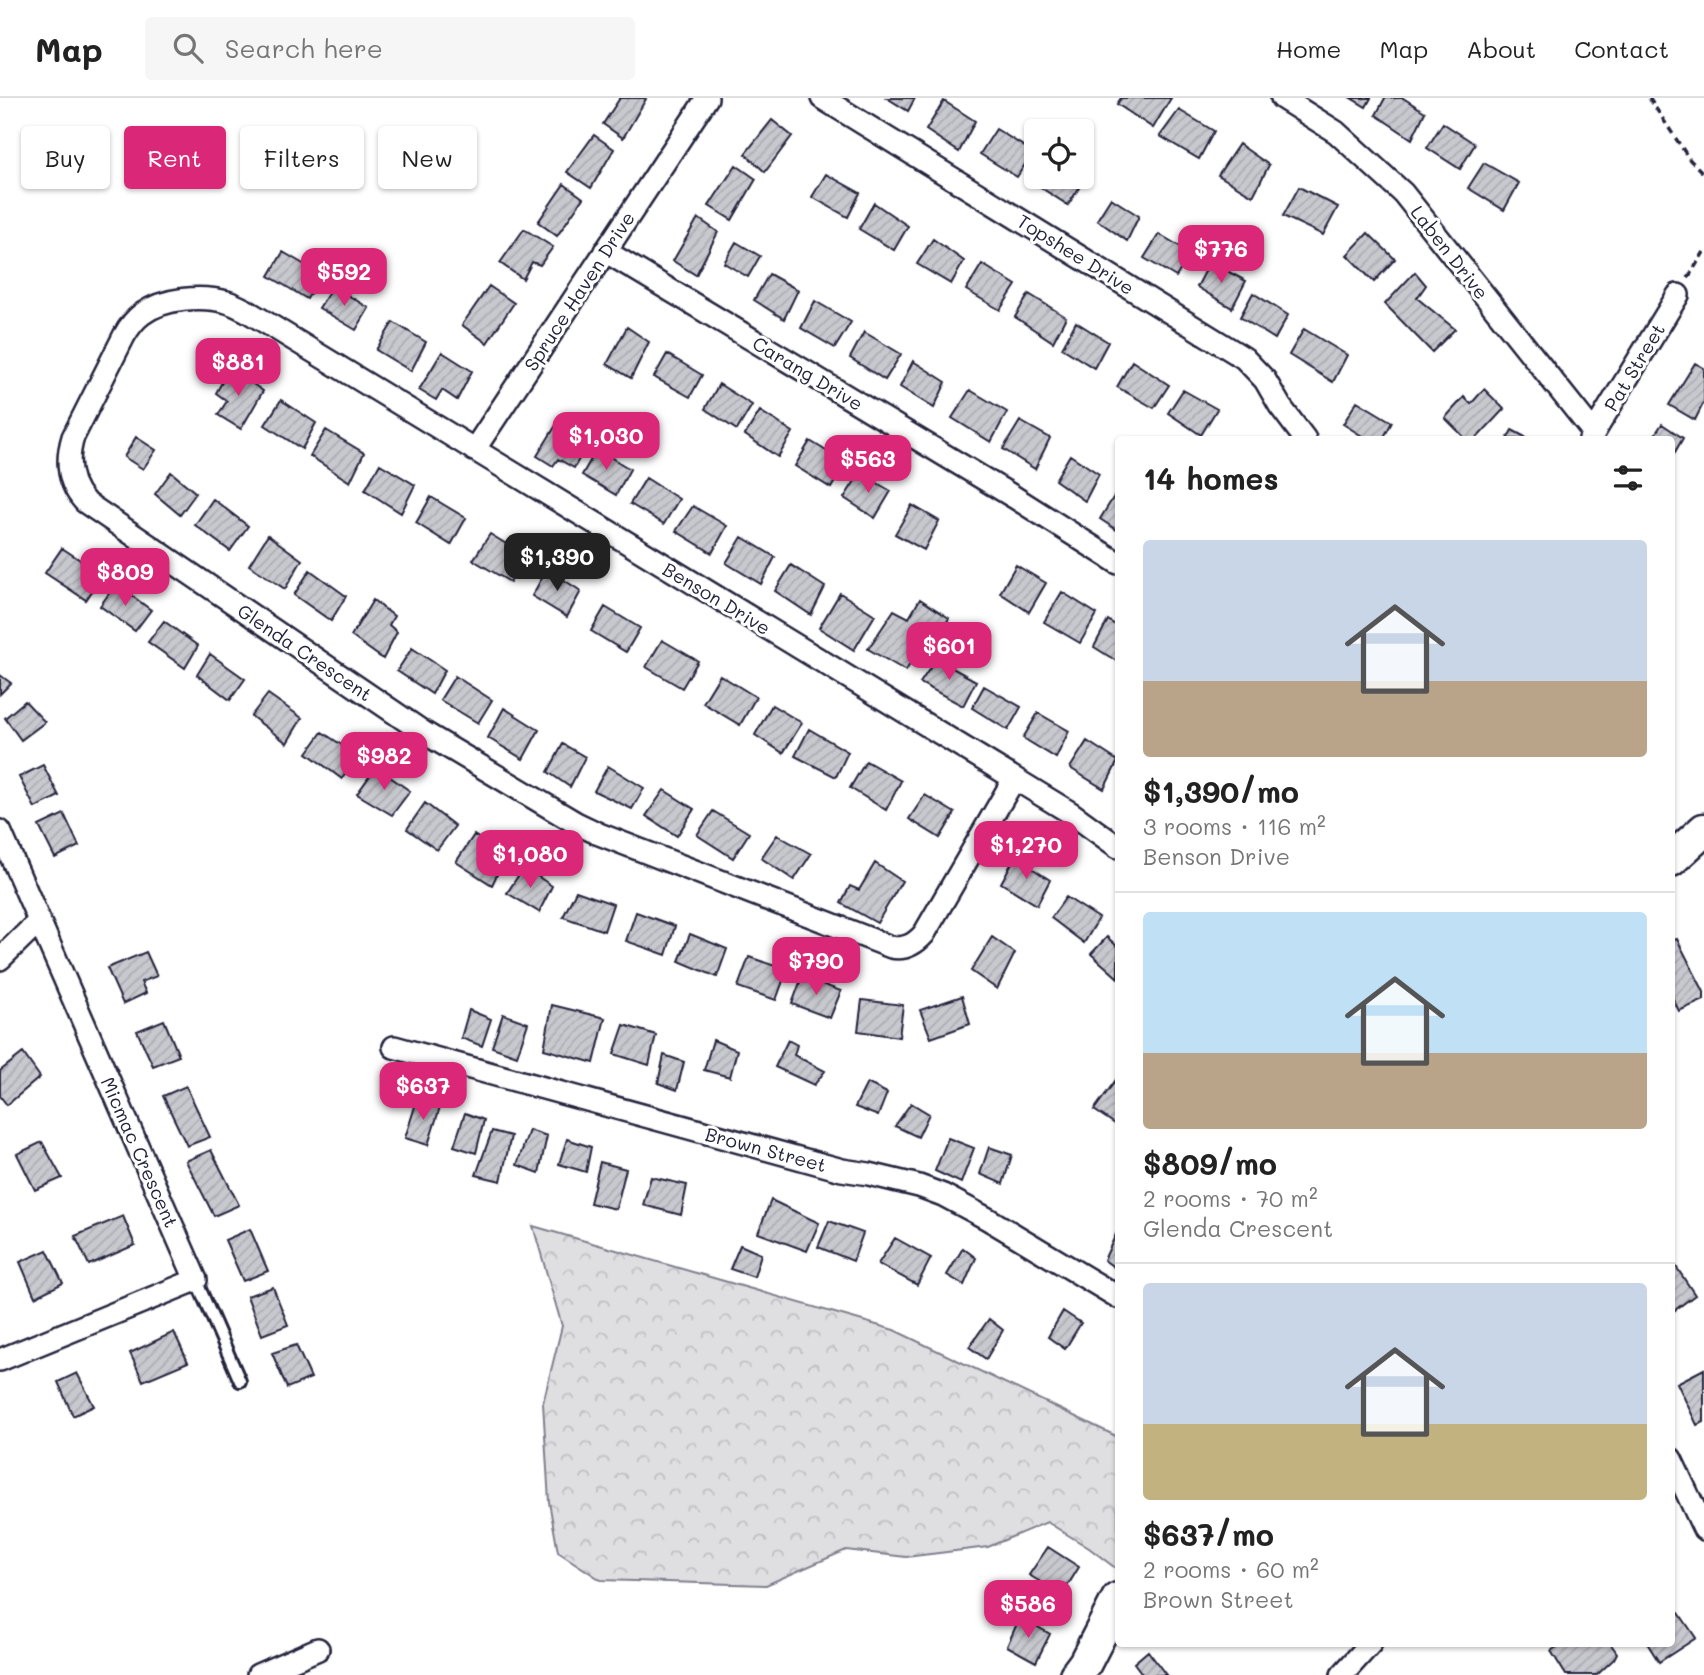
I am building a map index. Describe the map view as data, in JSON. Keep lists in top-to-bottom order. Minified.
{"streets":{"street":["Laben Drive","Topshee Drive","Spruce Haven Drive","Pat Street","Carang Drive","Benson Drive","Glenda Crescent","Brown Street","Micmac Crescent"]},"crossings":[["Laben Drive","Pat Street"],["Spruce Haven Drive","Carang Drive"],["Spruce Haven Drive","Benson Drive"],["Benson Drive","Glenda Crescent"]],"page":{"header":"Map","search":"Search here","nav":["Home","Map","About","Contact"],"chip":["Buy","Rent","Filters","New"],"price":["$776","$592","$881","$1,030","$563","$1,390","$809","$601","$982","$1,270","$1,080","$790","$637","$586"],"heading":"14 homes","list":[{"name":"$1,390/mo","note":"3 rooms · 116 m² · Benson Drive"},{"name":"$809/mo","note":"2 rooms · 70 m² · Glenda Crescent"},{"name":"$637/mo","note":"2 rooms · 60 m² · Brown Street"}]}}
